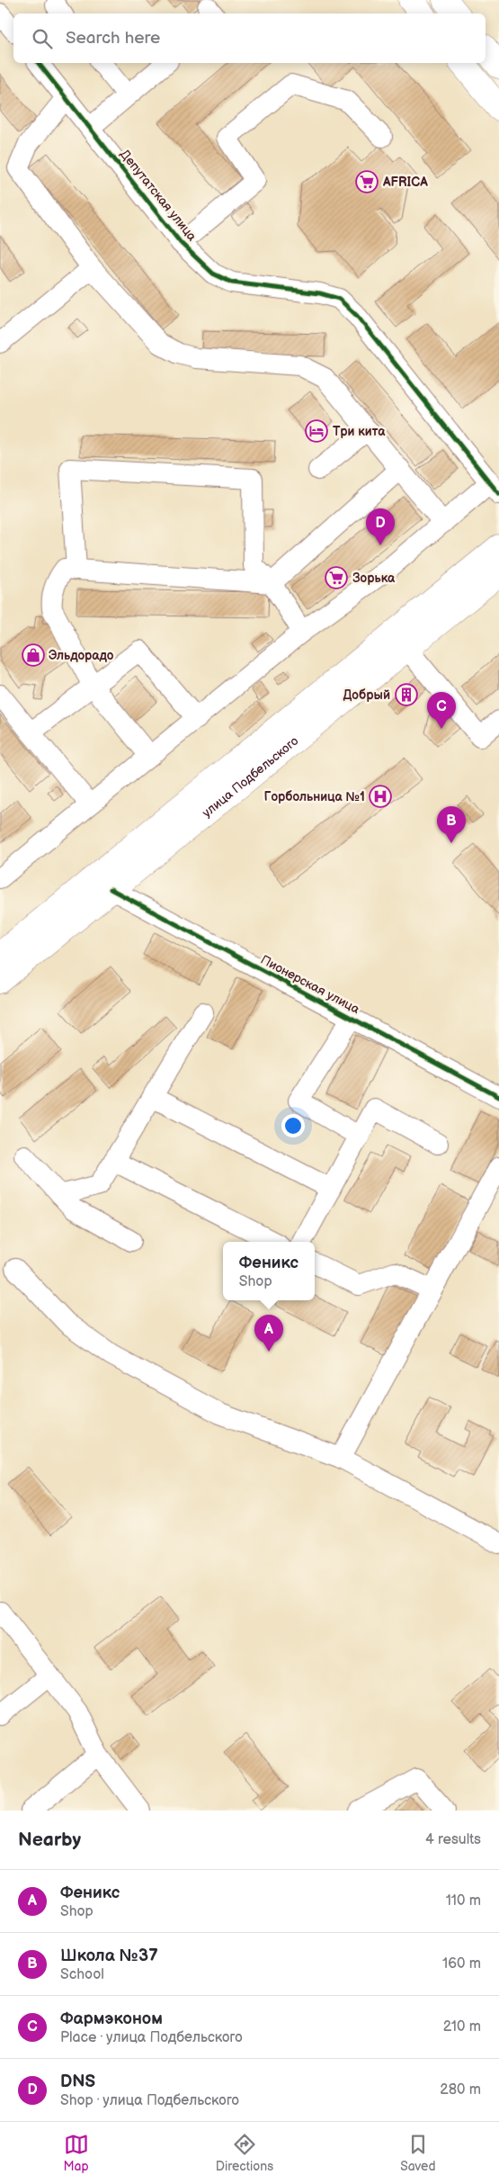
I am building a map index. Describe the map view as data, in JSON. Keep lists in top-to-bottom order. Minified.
{"streets":{"main road":["улица Подбельского"],"street":["Депутатская улица","Пионерская улица"]},"crossings":[["улица Подбельского","Пионерская улица"]],"places":{"supermarket":["AFRICA","Зорька"],"hotel":["Три кита"],"shop":["Эльдорадо"],"building":["Добрый"],"hospital":["Горбольница №1"]},"page":{"search":"Search here","pins":["D","C","B","A"],"popup":["Феникс","Shop"],"heading":["Nearby","4 results"],"list":[{"mark":"A","name":"Феникс","note":"Shop","value":"110 m"},{"mark":"B","name":"Школа №37","note":"School","value":"160 m"},{"mark":"C","name":"Фармэконом","note":"Place · улица Подбельского","value":"210 m"},{"mark":"D","name":"DNS","note":"Shop · улица Подбельского","value":"280 m"}],"nav":["Map","Directions","Saved"]}}
